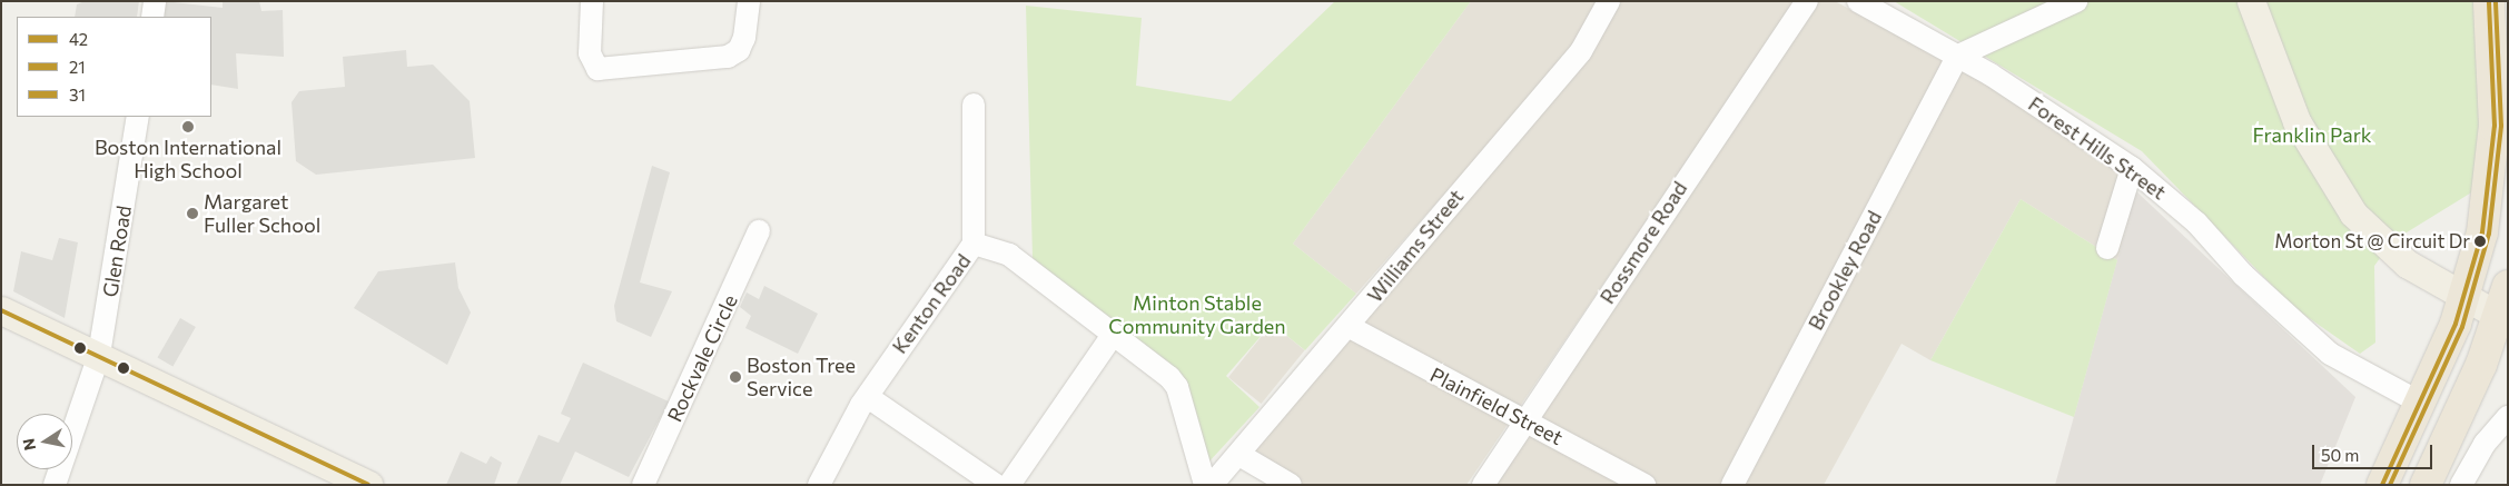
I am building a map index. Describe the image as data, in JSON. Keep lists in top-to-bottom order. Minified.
{"streets":{"street":["Forest Hills Street","Rossmore Road","Williams Street","Glen Road","Brookley Road","Kenton Road","Rockvale Circle","Plainfield Street"]},"crossings":[["Forest Hills Street","Brookley Road"],["Rossmore Road","Plainfield Street"],["Williams Street","Plainfield Street"]],"parks":["Franklin Park","Minton Stable Community Garden"],"places":["Boston International High School","Margaret Fuller School","Morton St @ Circuit Dr","Boston Tree Service"],"lines":["transit line 21","transit line 31","transit line 42"],"legend":["42","21","31"],"scale_bar":"50 m","north":"left"}
